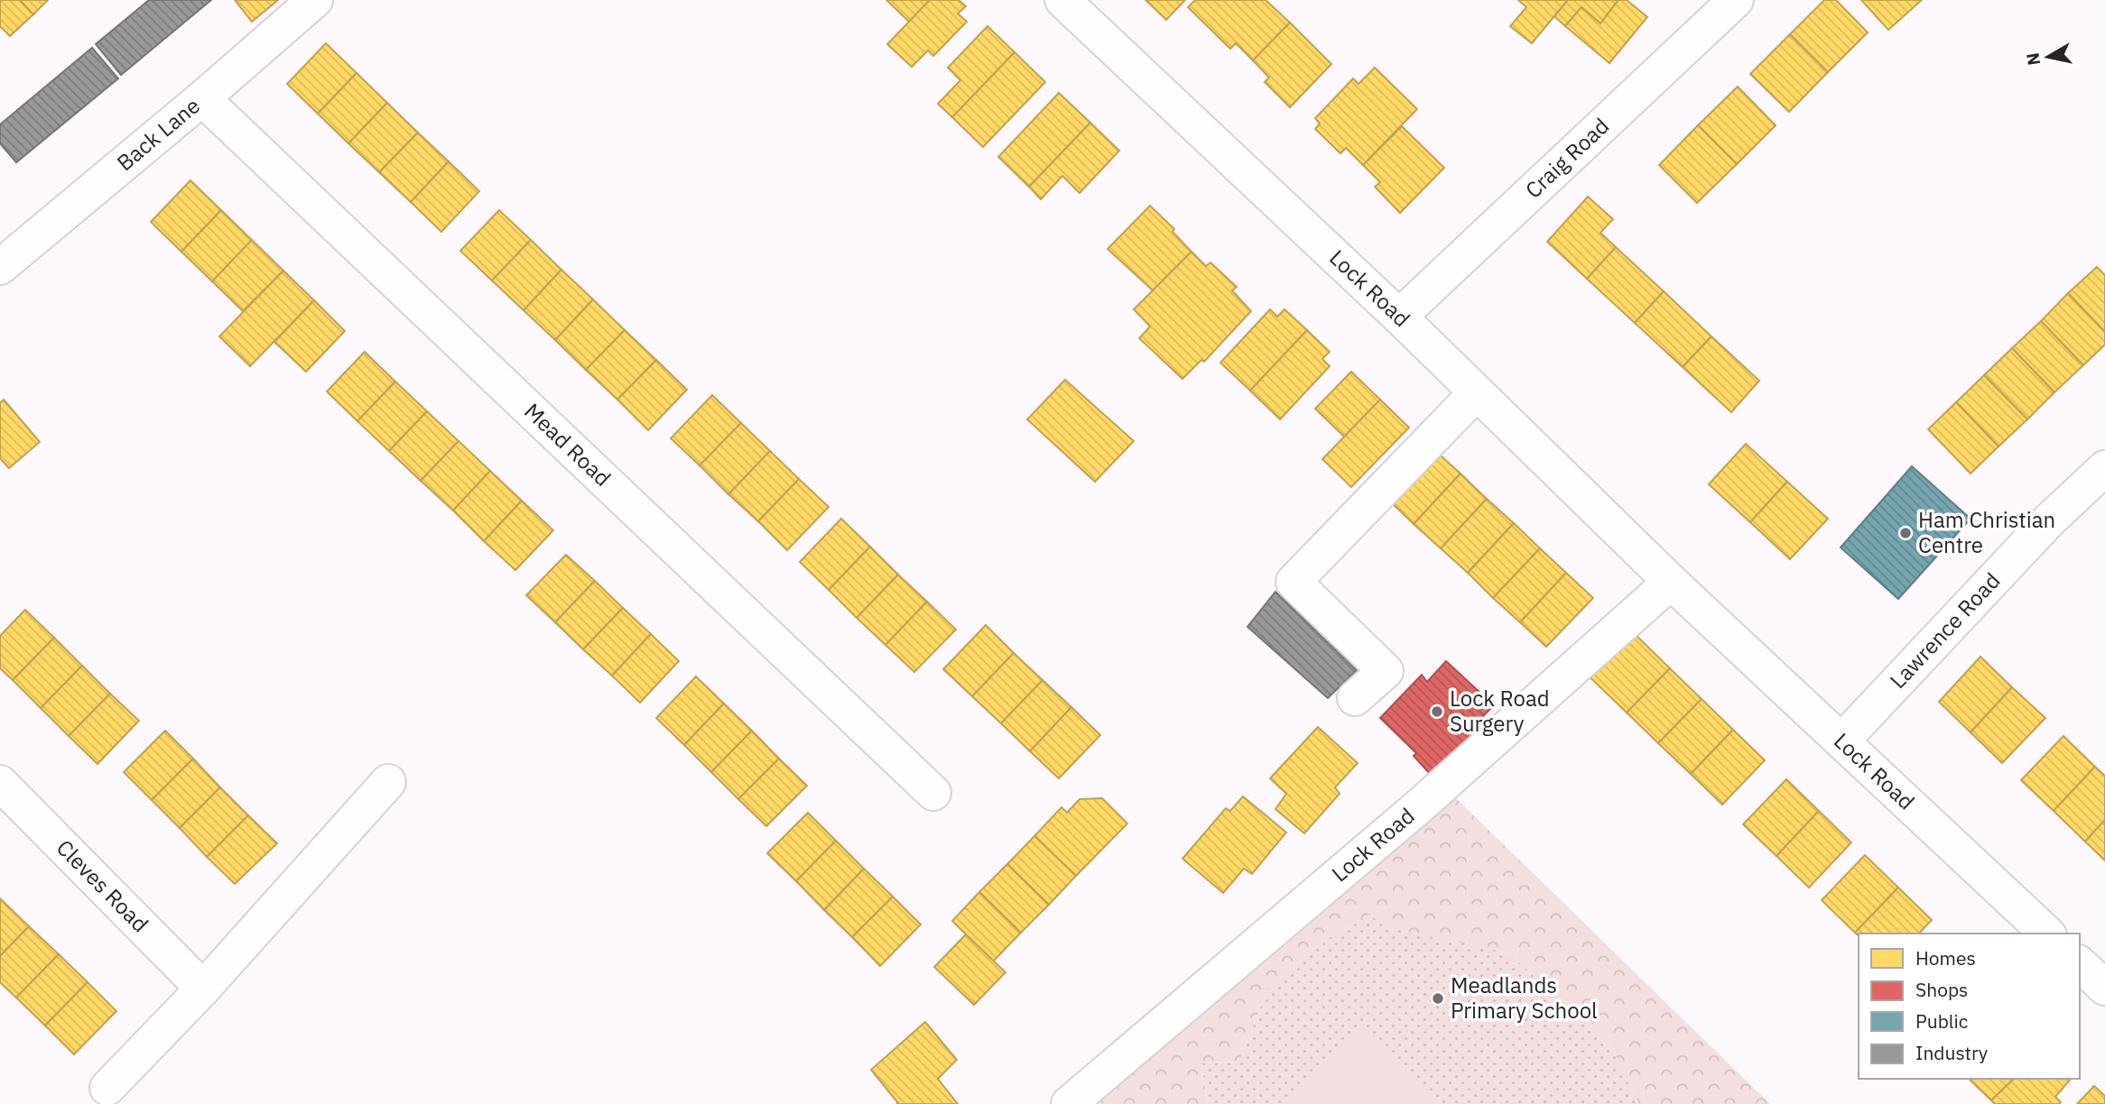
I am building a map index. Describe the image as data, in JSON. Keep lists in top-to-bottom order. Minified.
{"streets":{"street":["Back Lane","Craig Road","Lock Road","Mead Road","Lawrence Road","Cleves Road"]},"crossings":[["Back Lane","Mead Road"],["Craig Road","Lock Road"],["Lock Road","Lawrence Road"]],"places":["Ham Christian Centre","Lock Road Surgery","Meadlands Primary School"],"legend":["Homes","Shops","Public","Industry"],"north":"left"}
